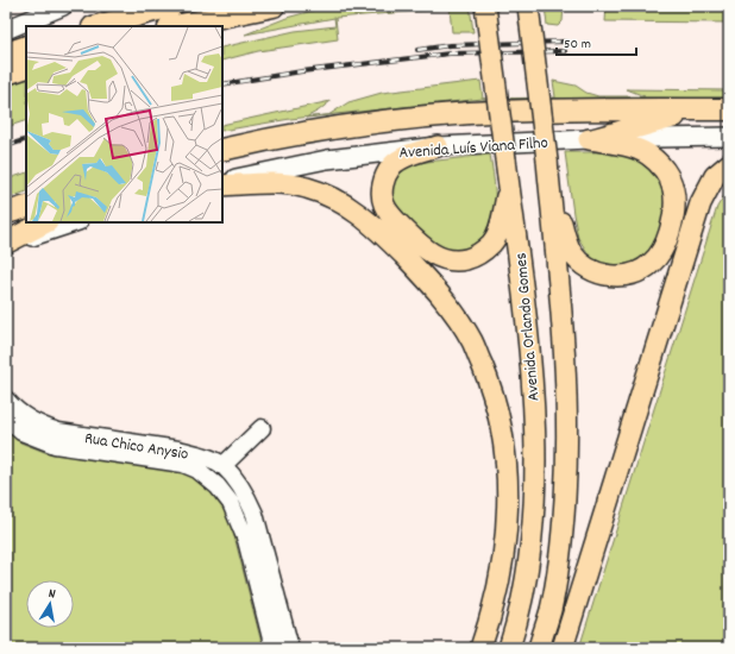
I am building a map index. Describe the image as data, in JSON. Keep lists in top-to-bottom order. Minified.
{"streets":{"highway":["Avenida Luís Viana Filho"],"main road":["Avenida Orlando Gomes"],"street":["Rua Chico Anysio"]},"scale_bar":"50 m","north":"top"}
